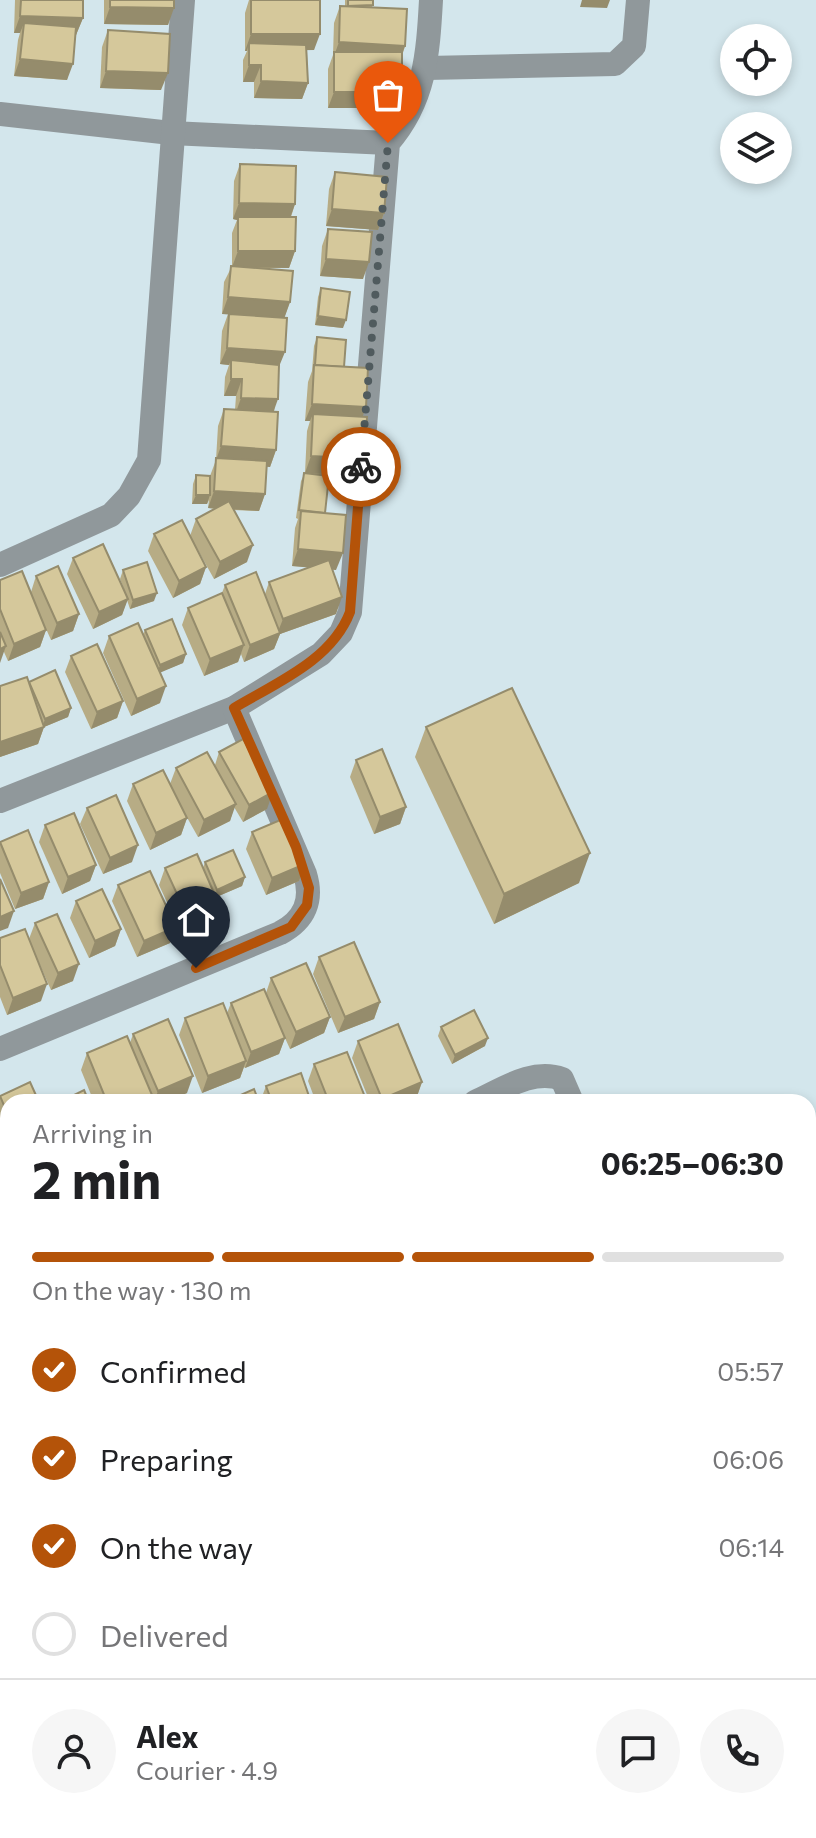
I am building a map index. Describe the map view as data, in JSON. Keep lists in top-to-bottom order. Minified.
{"page":{"heading":["2 min","Arriving in","06:25–06:30"],"panel":["Alex","Courier · 4.9"],"bar":"On the way · 130 m","list":[["Confirmed","05:57"],["Preparing","06:06"],["On the way","06:14"],"Delivered"]}}
